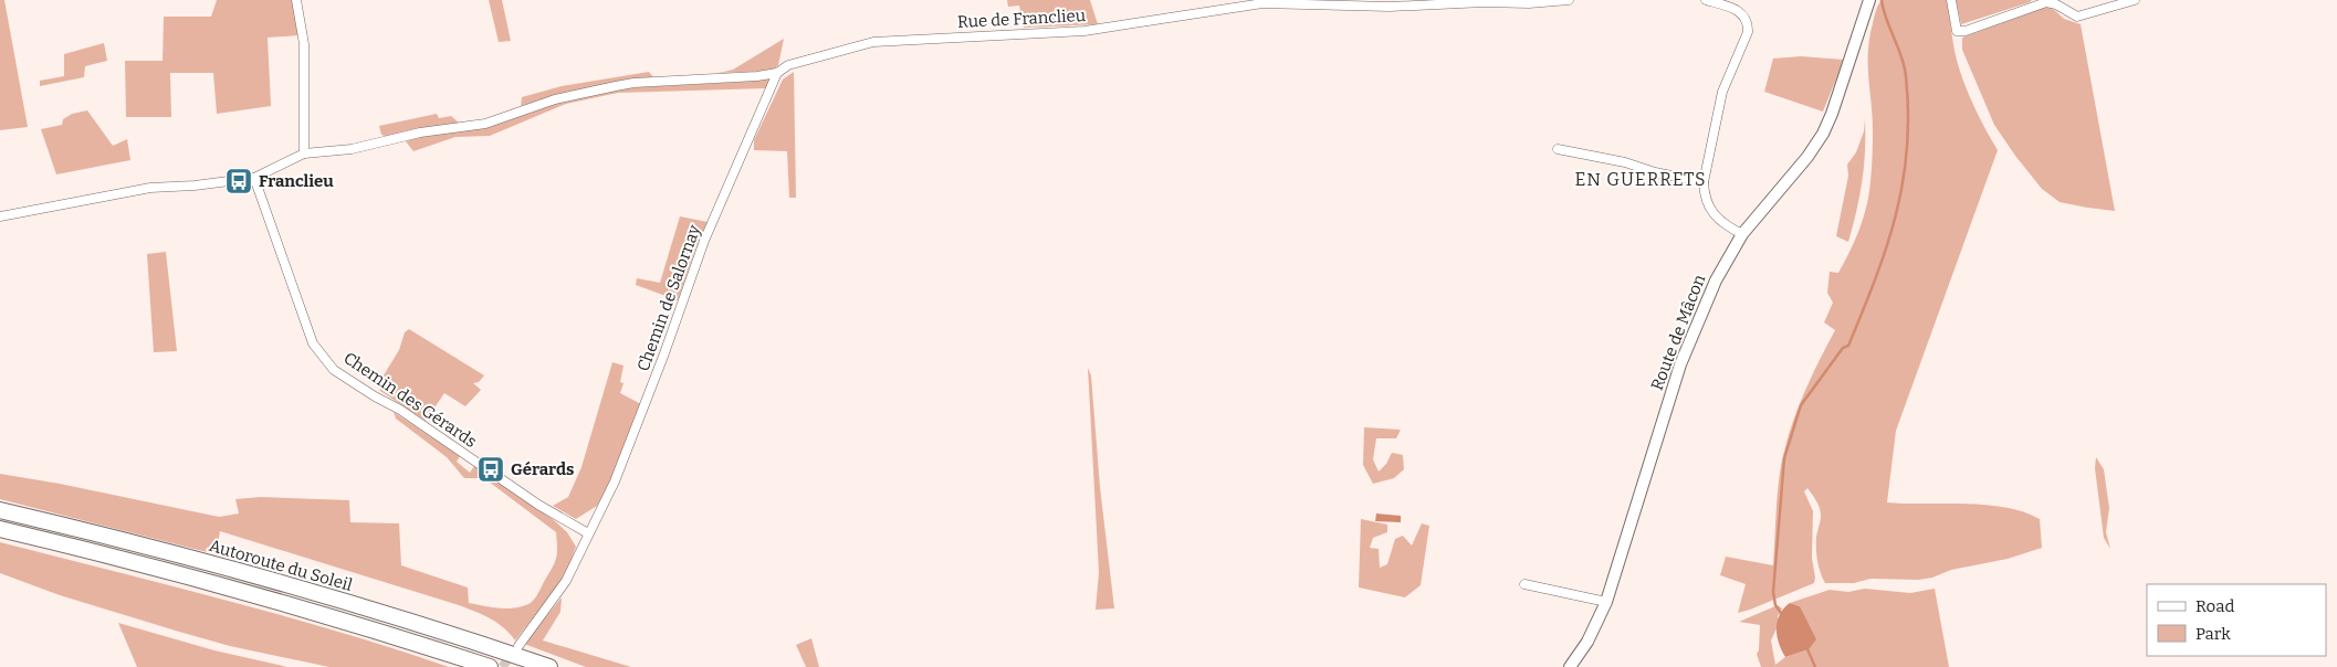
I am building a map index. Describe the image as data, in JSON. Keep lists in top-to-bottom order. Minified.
{"streets":{"highway":["Autoroute du Soleil"],"street":["Rue de Franclieu","Chemin de Salornay","Route de Mâcon","Chemin des Gérards"]},"crossings":[["Rue de Franclieu","Chemin de Salornay"],["Chemin de Salornay","Chemin des Gérards"]],"districts":["EN GUERRETS"],"places":{"bus stop":["Franclieu","Gérards"]},"legend":["Road","Park"]}
